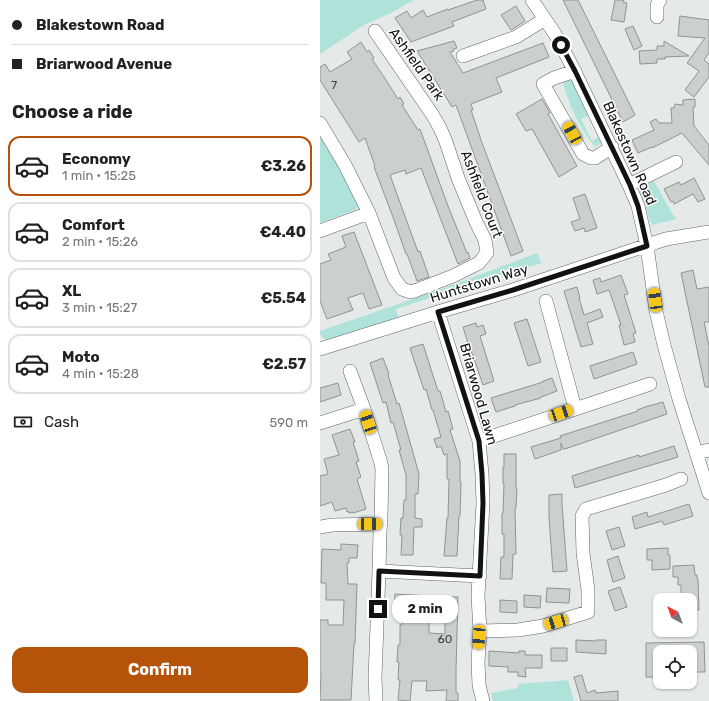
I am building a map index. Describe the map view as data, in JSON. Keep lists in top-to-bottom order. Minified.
{"streets":{"street":["Ashfield Park","Blakestown Road","Ashfield Court","Huntstown Way","Briarwood Lawn"]},"crossings":[["Ashfield Park","Ashfield Court"],["Blakestown Road","Huntstown Way"],["Huntstown Way","Briarwood Lawn"]],"house_numbers":["7","60"],"north":"top left","page":{"banner":["Blakestown Road","Briarwood Avenue"],"heading":"Choose a ride","list":[{"name":"Economy","note":"1 min · 15:25","value":"€3.26"},{"name":"Comfort","note":"2 min · 15:26","value":"€4.40"},{"name":"XL","note":"3 min · 15:27","value":"€5.54"},{"name":"Moto","note":"4 min · 15:28","value":"€2.57"}],"pay":["Cash","590 m"],"bubble":"2 min","buttons":"Confirm"}}
